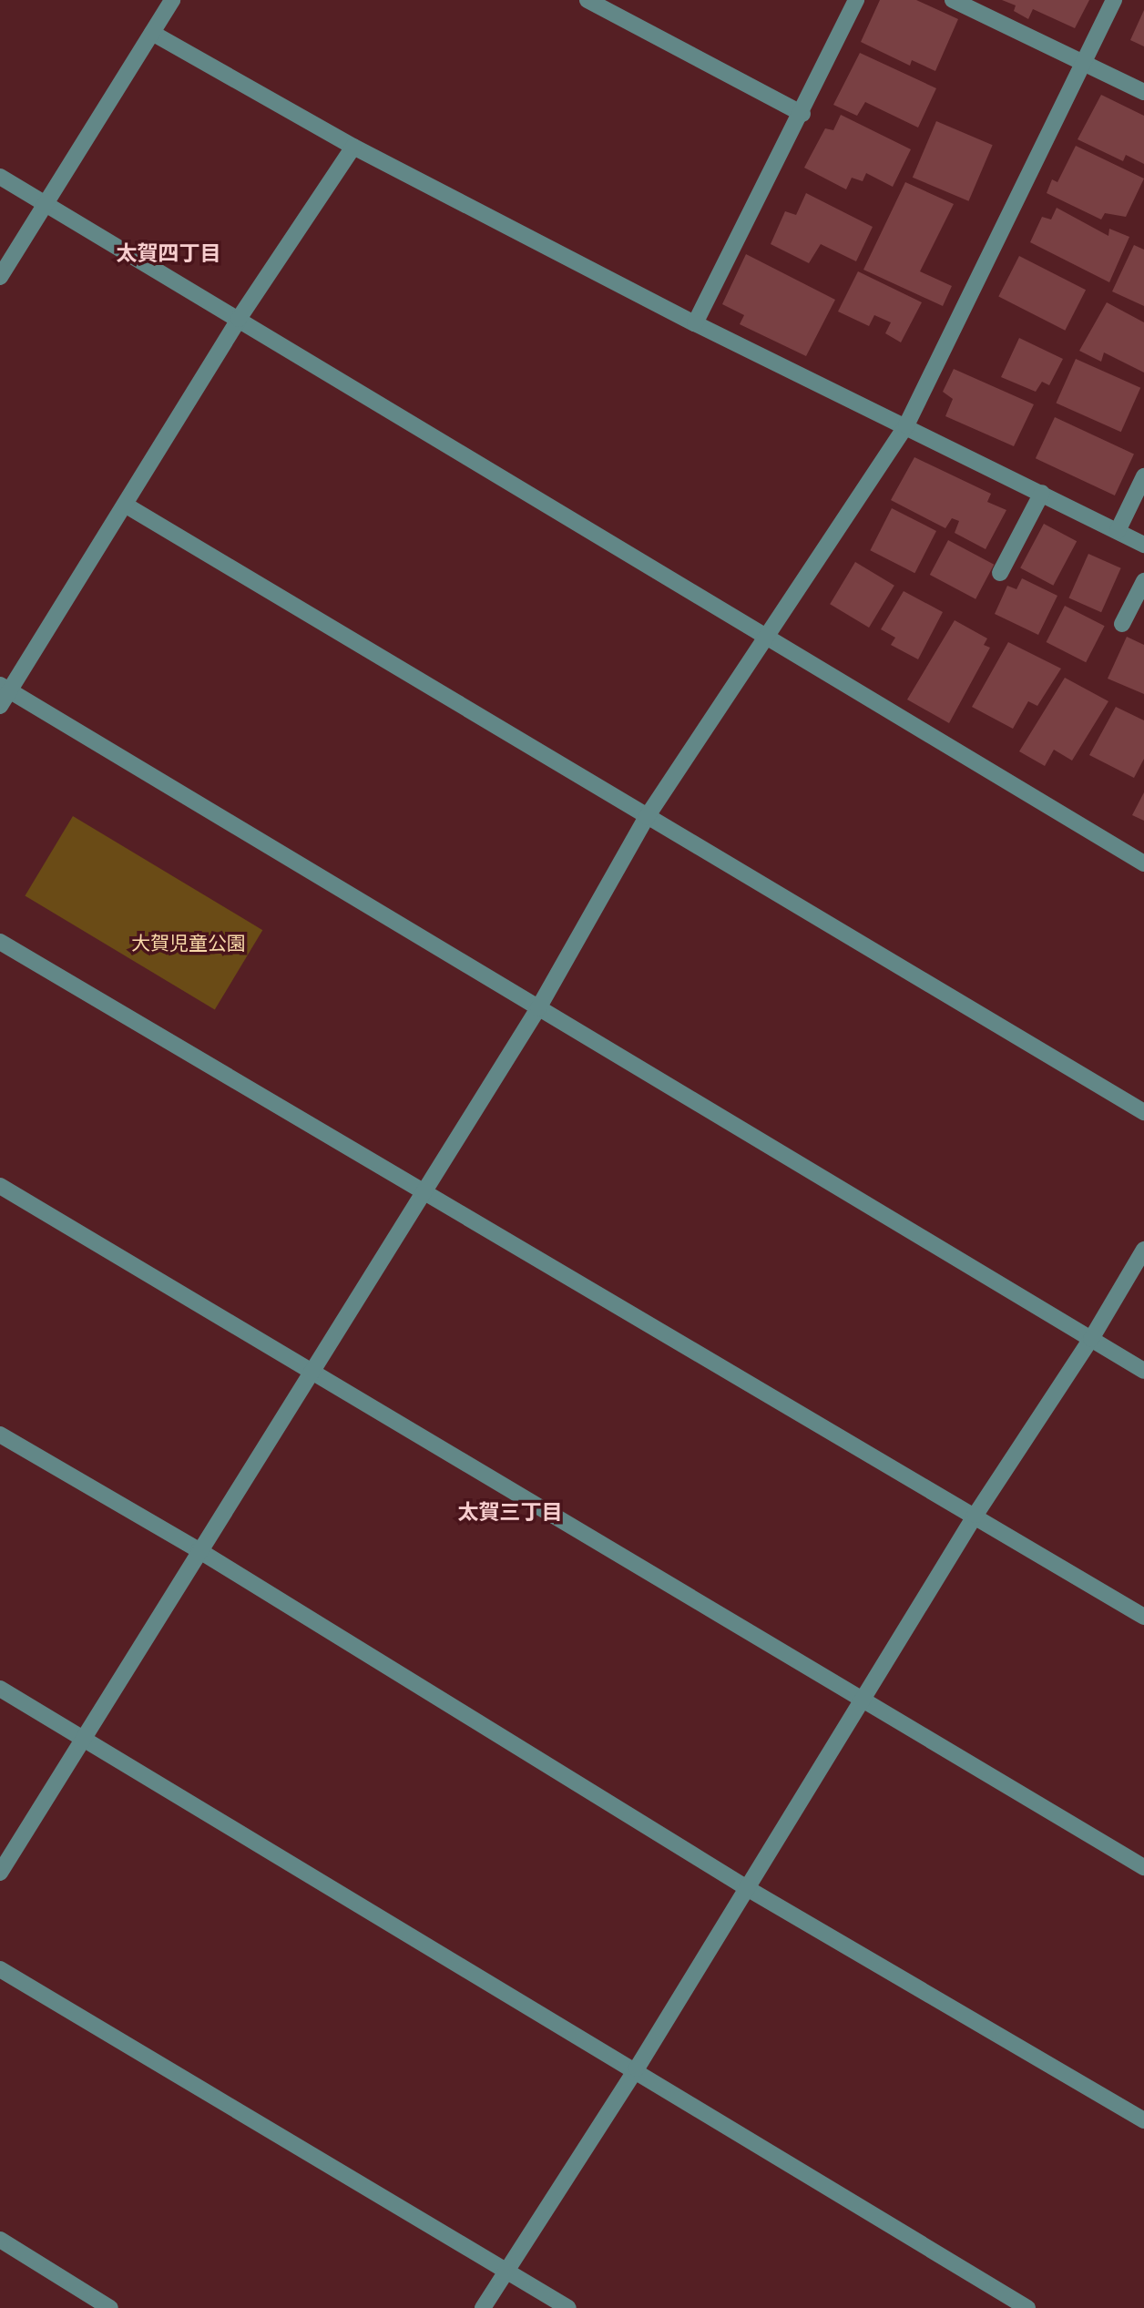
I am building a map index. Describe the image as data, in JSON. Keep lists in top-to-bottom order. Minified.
{"districts":["太賀四丁目","太賀三丁目"],"parks":["大賀児童公園"]}
